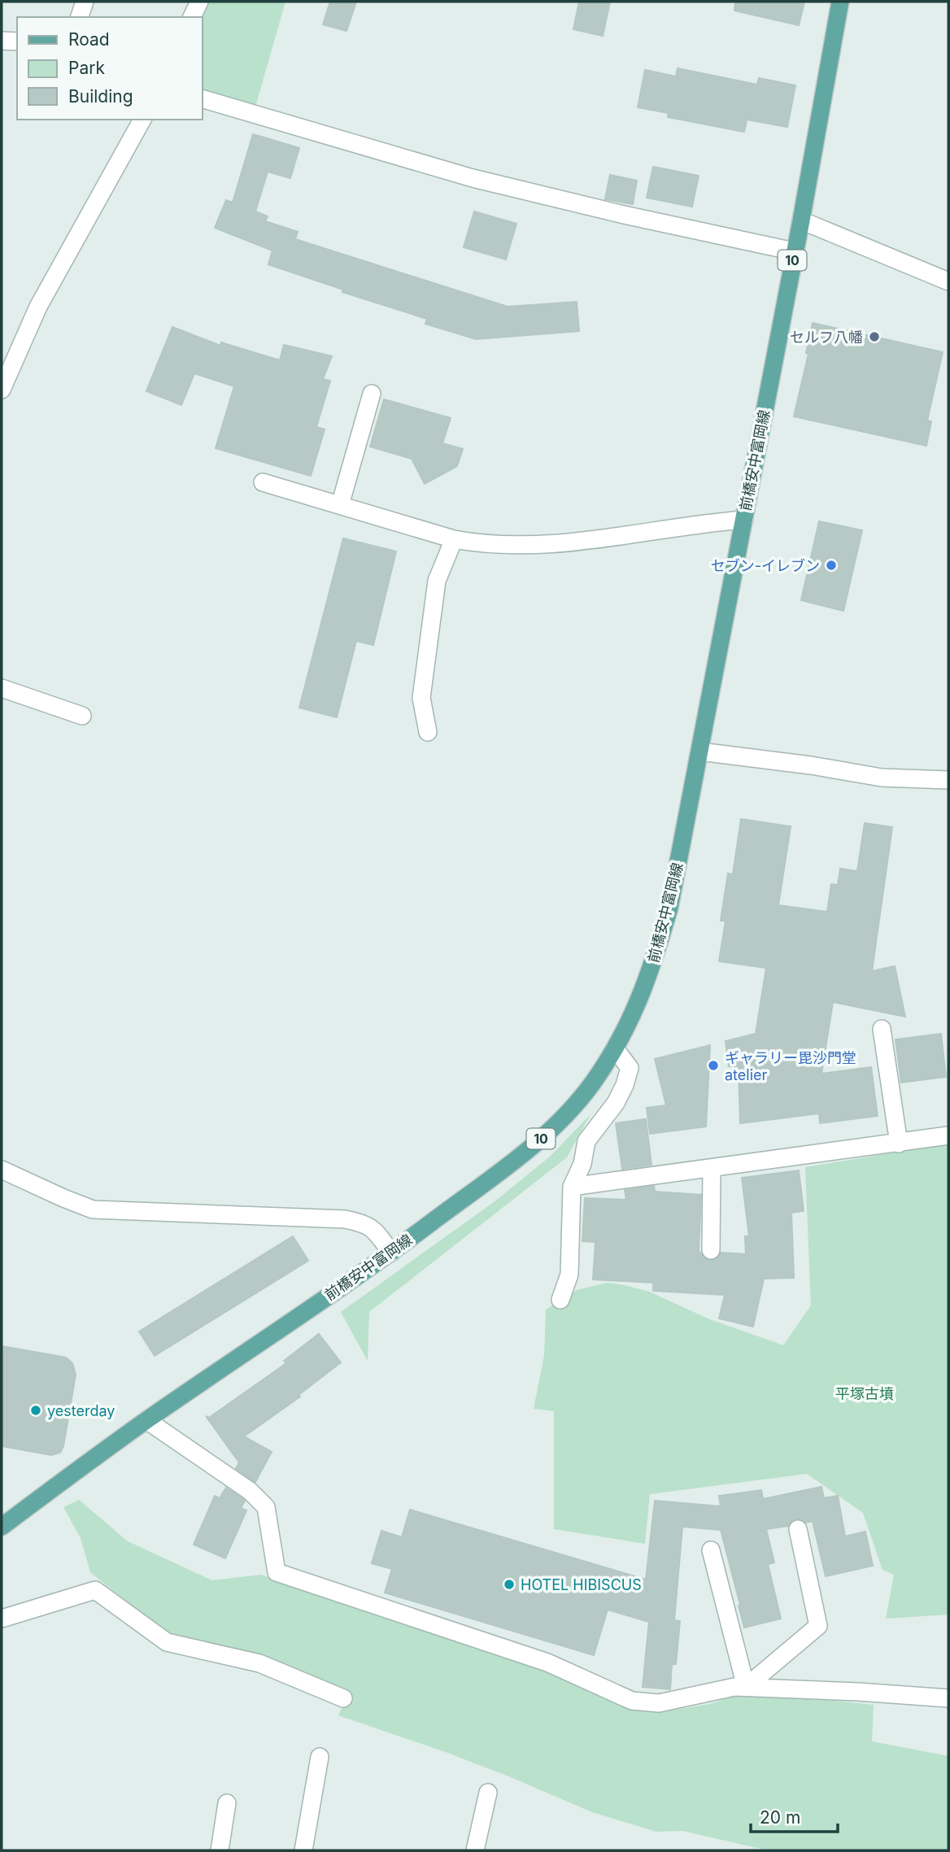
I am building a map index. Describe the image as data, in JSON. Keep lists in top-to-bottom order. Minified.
{"streets":{"main road":["10","前橋安中富岡線"]},"parks":["平塚古墳"],"places":["セルフ八幡","セブン-イレブン","ギャラリー毘沙門堂 atelier","yesterday","HOTEL HIBISCUS"],"legend":["Road","Park","Building"],"scale_bar":"20 m"}
